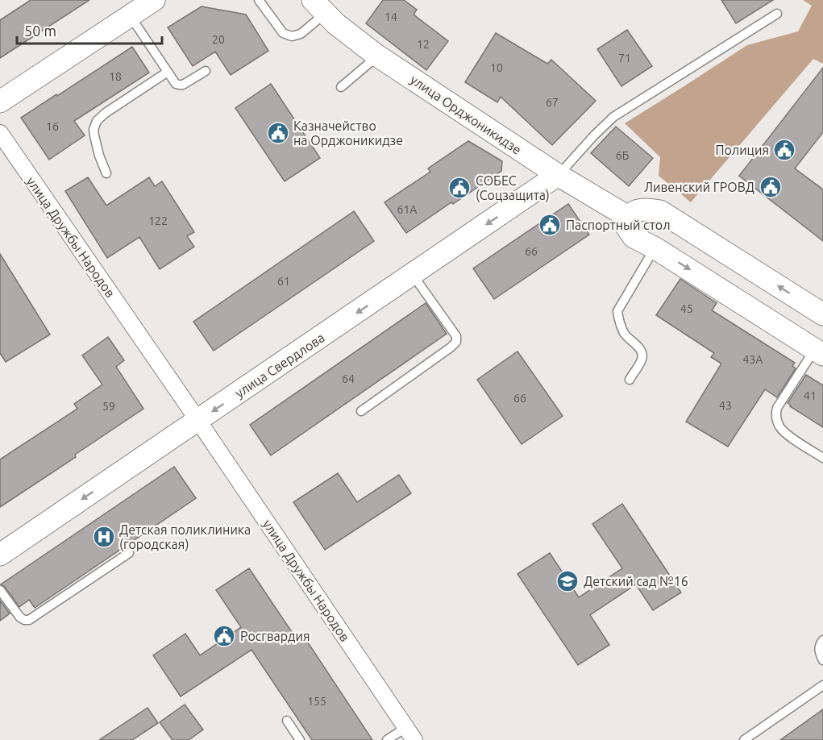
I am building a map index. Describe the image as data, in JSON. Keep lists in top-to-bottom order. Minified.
{"streets":{"main road":["улица Орджоникидзе","улица Свердлова"],"street":["улица Дружбы Народов"]},"crossings":[["улица Орджоникидзе","улица Свердлова"],["улица Дружбы Народов","улица Свердлова"]],"one_way":["улица Свердлова"],"places":{"public building":["Казначейство на Орджоникидзе","Полиция","Ливенский ГРОВД","СОБЕС (Соцзащита)","Паспортный стол","Росгвардия"],"hospital":["Детская поликлиника (городская)"],"school or university":["Детский сад №16"]},"house_numbers":["14","20","12","71","10","18","67","16","6Б","61А","122","66","61","45","43А","64","41","66","43","59","155"],"scale_bar":"50 m"}
